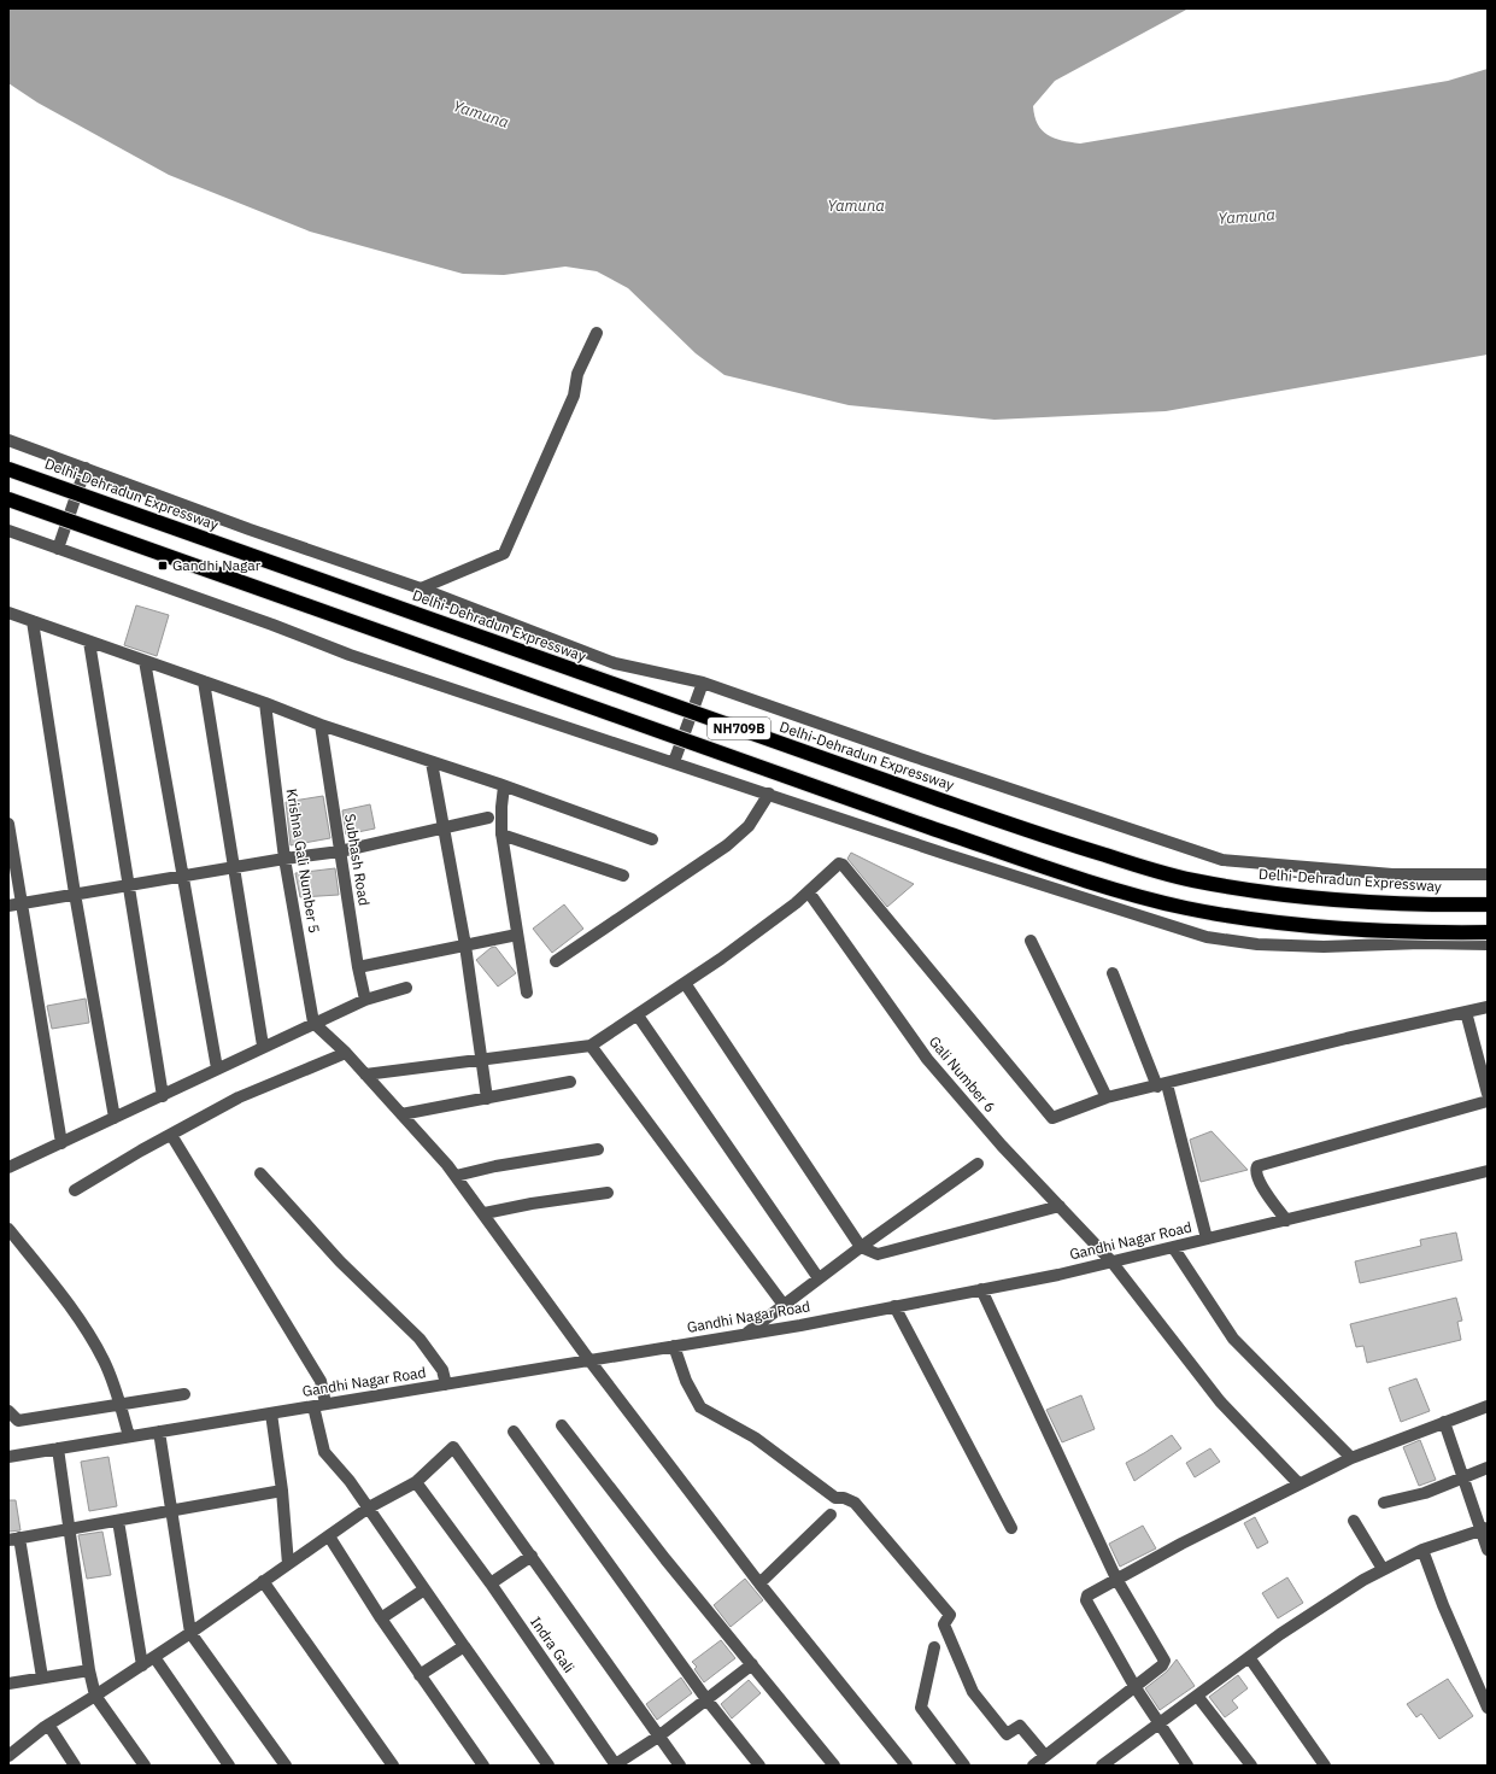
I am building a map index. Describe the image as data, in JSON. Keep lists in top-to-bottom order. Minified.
{"streets":{"highway":["Delhi-Dehradun Expressway","NH709B"],"street":["Subhash Road","Krishna Gali Number 5","Gali Number 6","Gandhi Nagar Road","Indra Gali"]},"crossings":[["Gali Number 6","Gandhi Nagar Road"]],"water":["Yamuna"],"places":{"transit":["Gandhi Nagar"]}}
